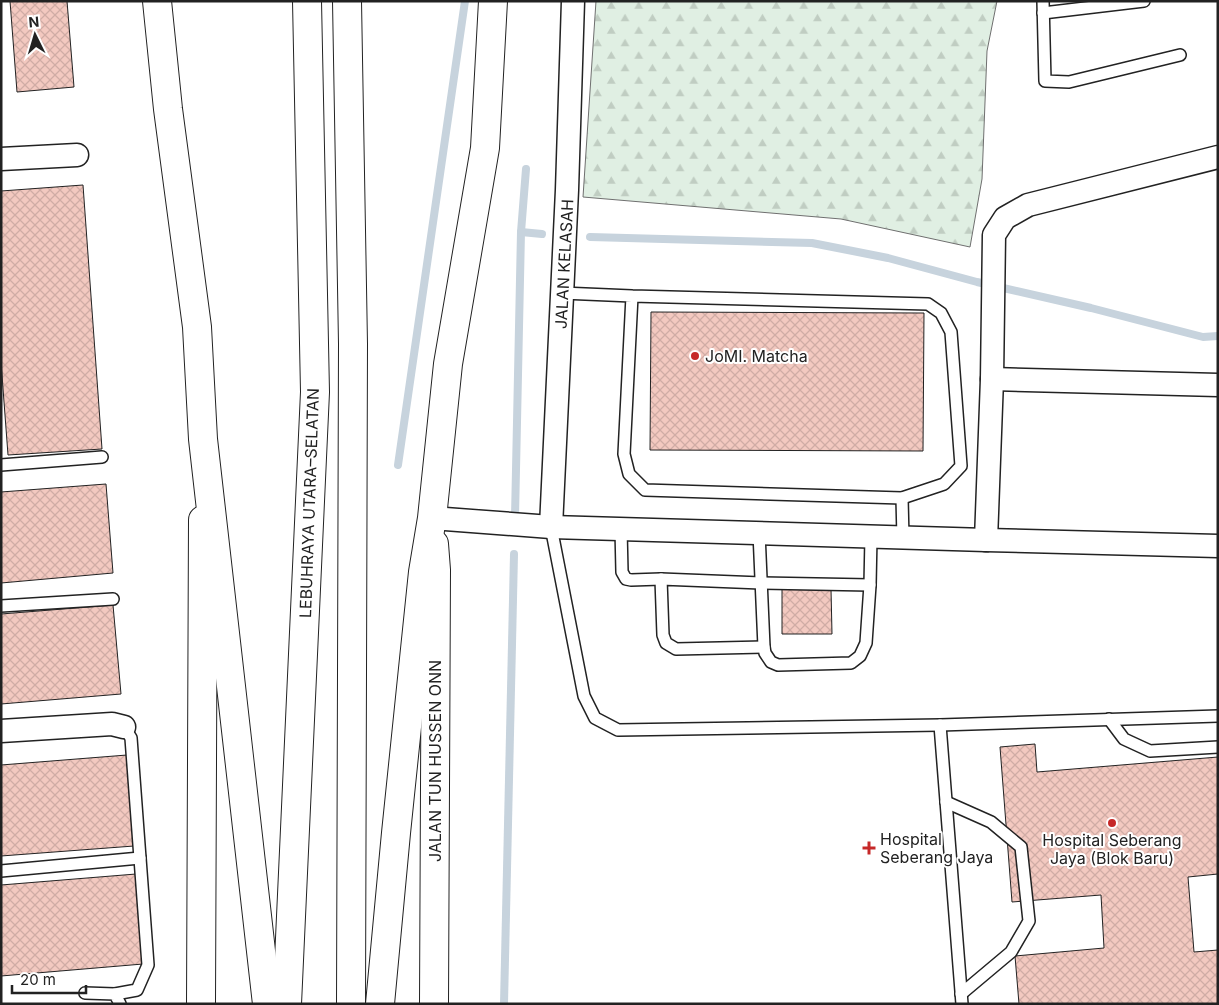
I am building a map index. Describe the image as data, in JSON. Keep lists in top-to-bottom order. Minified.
{"streets":{"main road":["LEBUHRAYA UTARA–SELATAN","JALAN TUN HUSSEN ONN"],"street":["JALAN KELASAH"]},"places":{"other":["JoMI. Matcha","Hospital Seberang Jaya (Blok Baru)"],"health":["Hospital Seberang Jaya"]},"scale_bar":"20 m","north":"top"}
